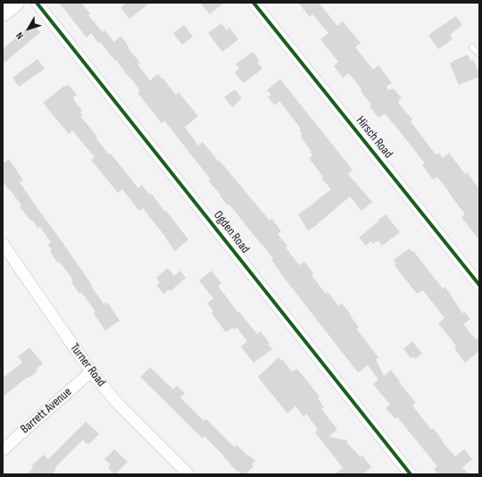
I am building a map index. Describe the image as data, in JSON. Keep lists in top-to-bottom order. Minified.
{"streets":{"street":["Hirsch Road","Ogden Road","Turner Road","Barrett Avenue"]},"crossings":[["Turner Road","Barrett Avenue"]],"north":"bottom left"}
